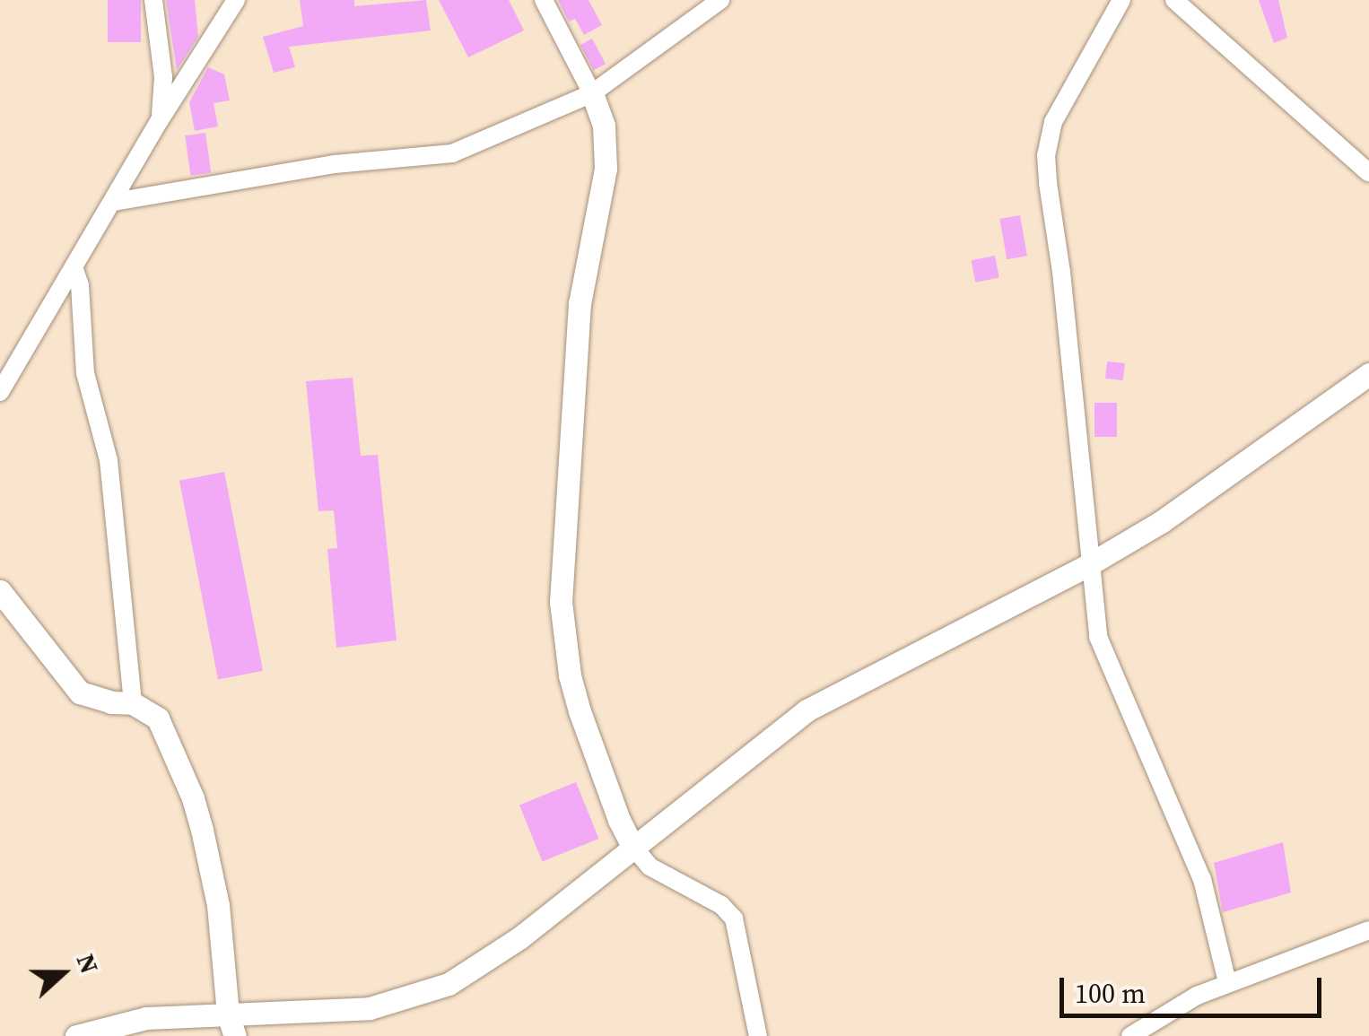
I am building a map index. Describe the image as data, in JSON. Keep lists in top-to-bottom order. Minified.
{"scale_bar":"100 m","north":"right"}
